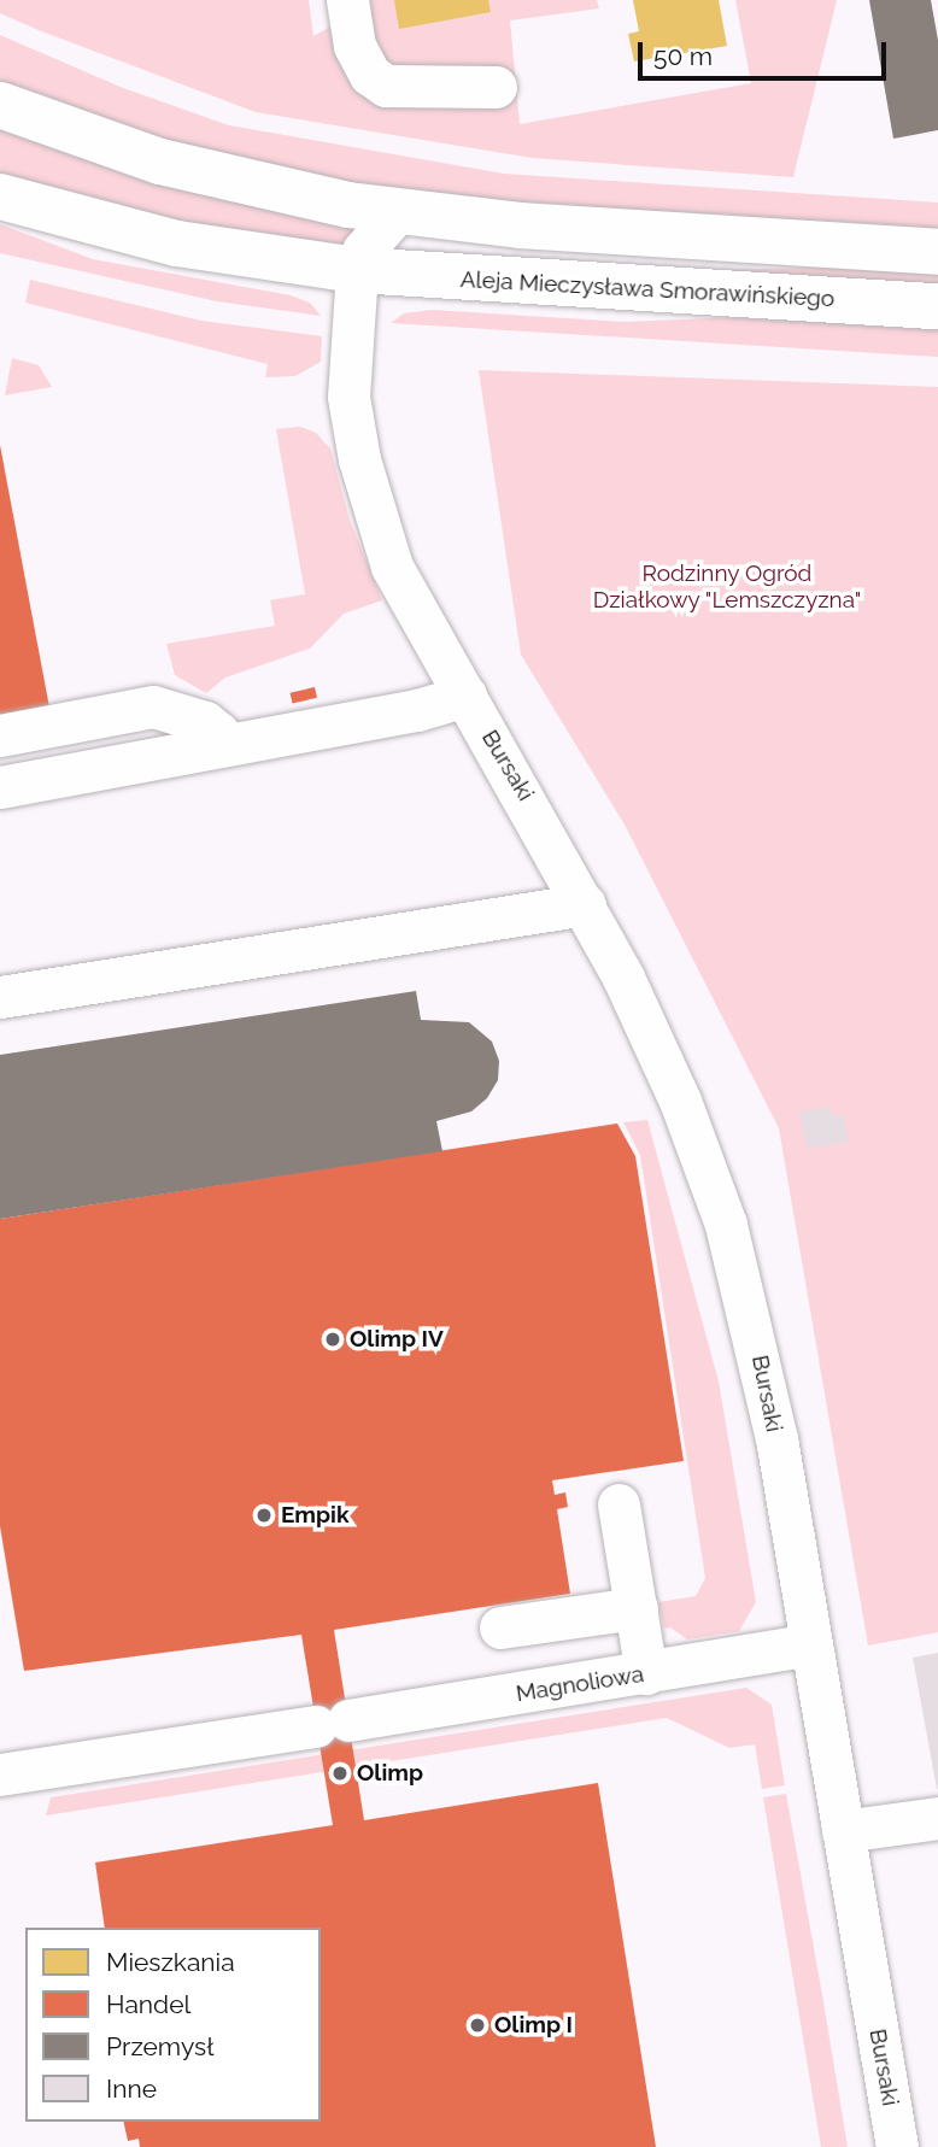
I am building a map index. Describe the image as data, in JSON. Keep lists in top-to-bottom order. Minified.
{"streets":{"main road":["Aleja Mieczysława Smorawińskiego"],"street":["Bursaki","Magnoliowa"]},"crossings":[["Aleja Mieczysława Smorawińskiego","Bursaki"],["Bursaki","Magnoliowa"]],"parks":["Rodzinny Ogród Działkowy \"Lemszczyzna\""],"places":["Olimp IV","Empik","Olimp","Olimp I"],"legend":["Mieszkania","Handel","Przemysł","Inne"],"scale_bar":"50 m"}
